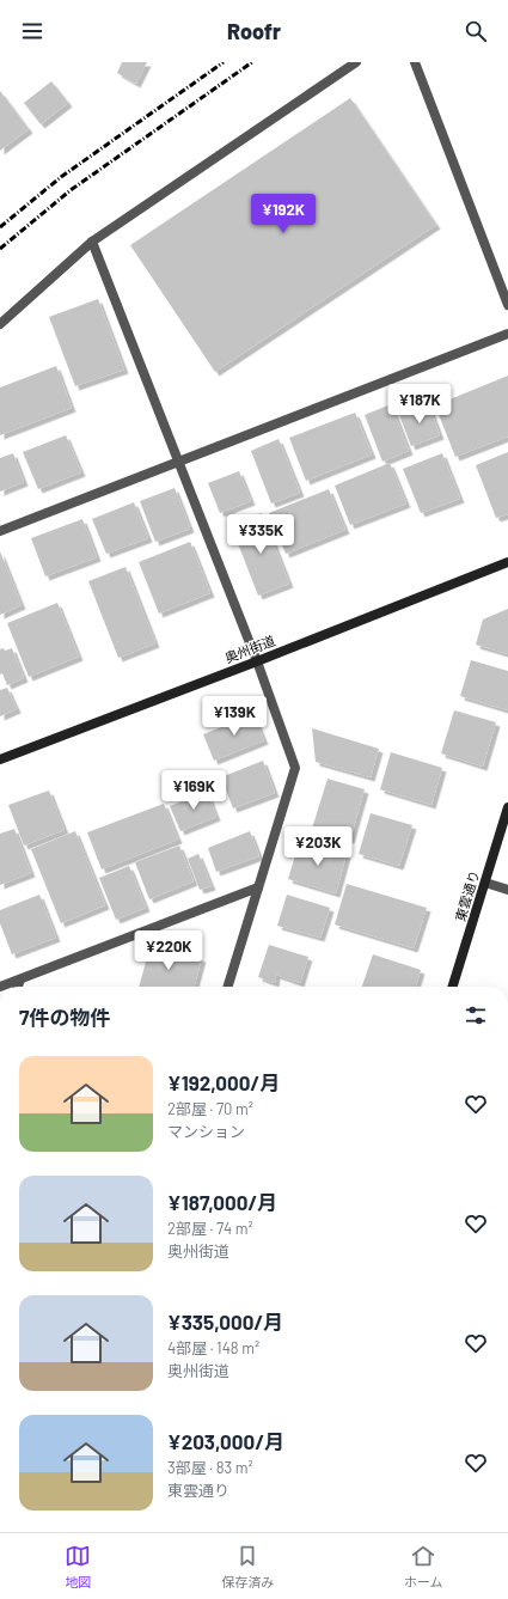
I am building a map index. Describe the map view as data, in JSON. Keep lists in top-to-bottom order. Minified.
{"streets":{"street":["奥州街道","東雲通り"]},"page":{"header":"Roofr","price":["¥192K","¥187K","¥335K","¥139K","¥169K","¥203K","¥220K"],"heading":"7件の物件","list":[{"name":"¥192,000/月","note":"2部屋 · 70 m² · マンション"},{"name":"¥187,000/月","note":"2部屋 · 74 m² · 奥州街道"},{"name":"¥335,000/月","note":"4部屋 · 148 m² · 奥州街道"},{"name":"¥203,000/月","note":"3部屋 · 83 m² · 東雲通り"}],"tabs":["地図","保存済み","ホーム"]}}
